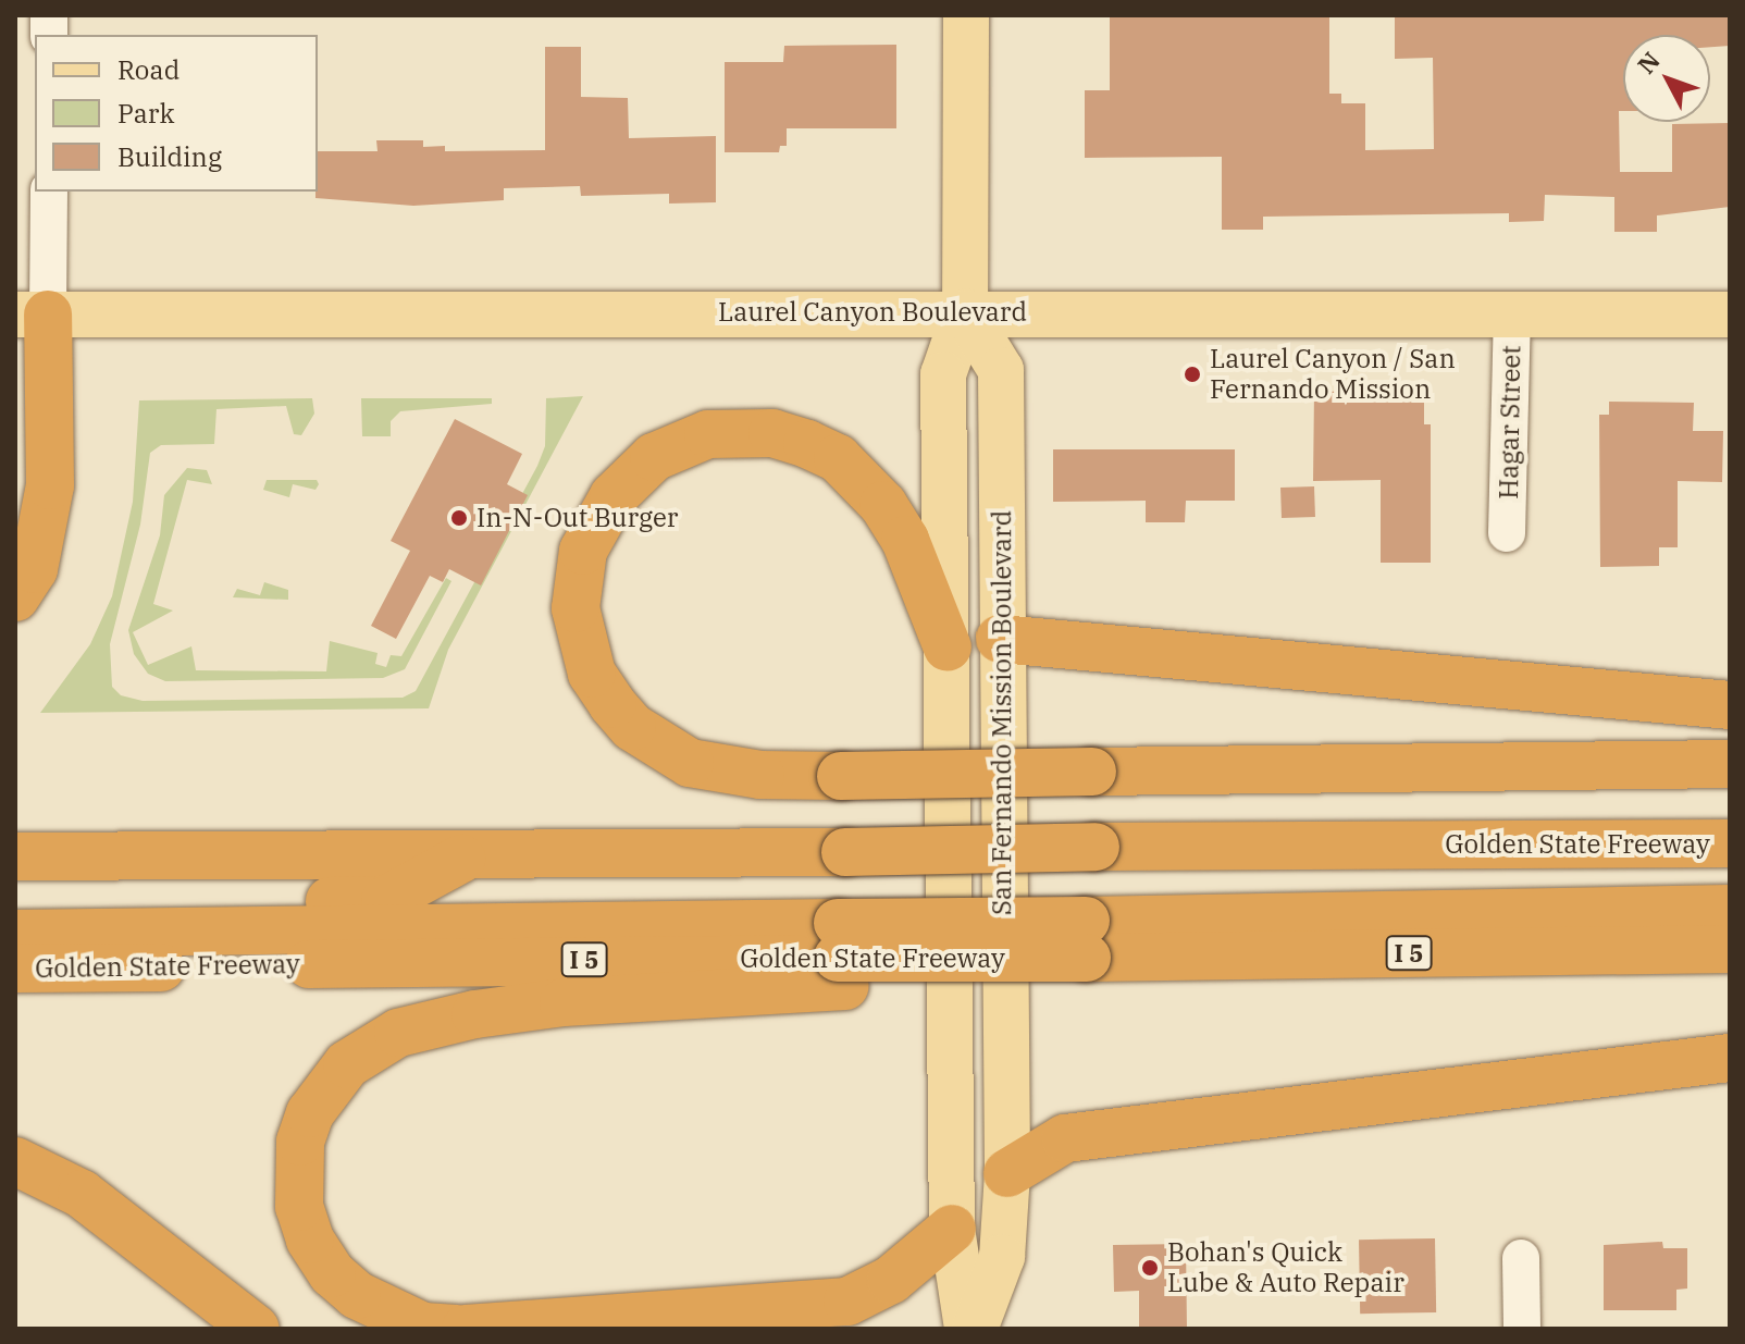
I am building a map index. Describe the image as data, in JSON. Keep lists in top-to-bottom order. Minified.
{"streets":{"highway":["Golden State Freeway","I 5"],"main road":["Laurel Canyon Boulevard","San Fernando Mission Boulevard"],"street":["Hagar Street"]},"crossings":[["Laurel Canyon Boulevard","Hagar Street"],["Laurel Canyon Boulevard","San Fernando Mission Boulevard"]],"places":["Laurel Canyon / San Fernando Mission","In-N-Out Burger","Bohan's Quick Lube & Auto Repair"],"legend":["Road","Park","Building"],"north":"top left"}
